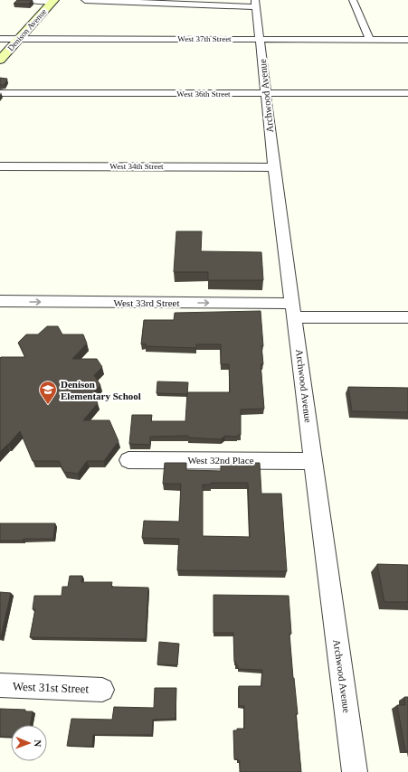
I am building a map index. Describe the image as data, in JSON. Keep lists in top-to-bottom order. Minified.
{"streets":{"main road":["Denison Avenue"],"street":["West 37th Street","West 36th Street","Archwood Avenue","West 34th Street","West 33rd Street","West 32nd Place","West 31st Street"]},"crossings":[["Denison Avenue","West 37th Street"],["West 37th Street","Archwood Avenue"],["West 36th Street","Archwood Avenue"],["Archwood Avenue","West 34th Street"],["Archwood Avenue","West 33rd Street"],["Archwood Avenue","West 32nd Place"]],"one_way":["West 33rd Street"],"places":{"school or university":["Denison Elementary School"]},"north":"right"}
